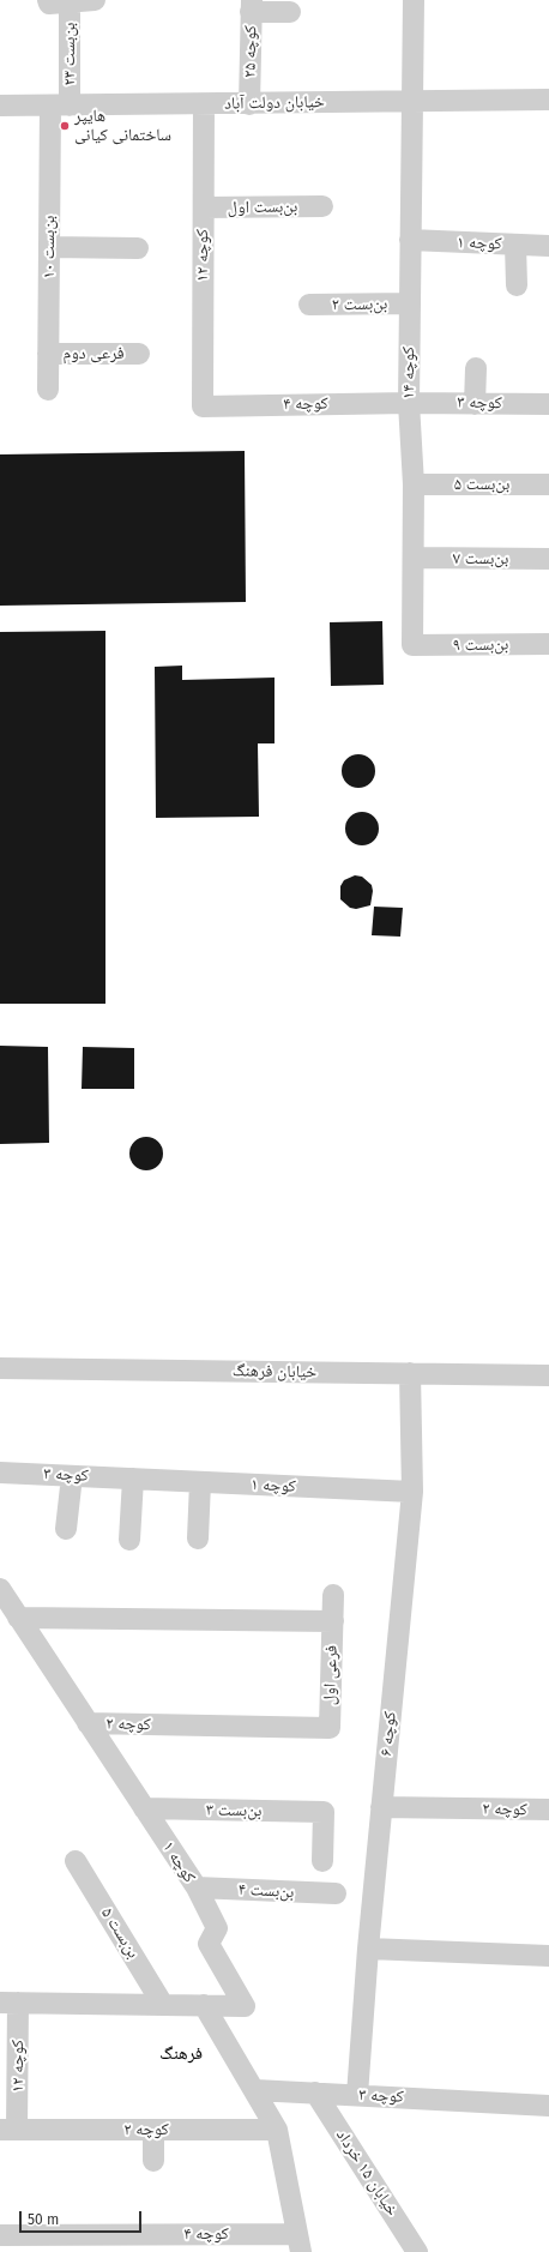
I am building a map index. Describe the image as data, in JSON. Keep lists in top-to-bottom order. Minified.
{"streets":{"street":["کوچه ۲۵","بن‌بست ۲۳","خیابان دولت آباد","بن‌بست اول","کوچه ۱","بن‌بست ۱۰","کوچه ۱۲","بن‌بست ۲","فرعی دوم","کوچه ۱۴","کوچه ۳","کوچه ۴","بن‌بست ۵","بن‌بست ۷","بن‌بست ۹","خیابان فرهنگ","فرعی اول","کوچه ۲","کوچه ۶","بن‌بست ۳","بن‌بست ۴","خیابان ۱۵ خرداد"]},"crossings":[["کوچه ۲۵","خیابان دولت آباد"],["بن‌بست ۲۳","خیابان دولت آباد"],["بن‌بست ۲۳","بن‌بست ۱۰"],["خیابان دولت آباد","بن‌بست ۱۰"],["خیابان دولت آباد","کوچه ۱۲"],["خیابان دولت آباد","کوچه ۱۴"],["بن‌بست اول","کوچه ۱۲"],["کوچه ۱","کوچه ۱۴"],["کوچه ۱","کوچه ۳"],["کوچه ۱","کوچه ۲"],["کوچه ۱","کوچه ۶"],["کوچه ۱","بن‌بست ۳"],["کوچه ۱","بن‌بست ۴"],["بن‌بست ۱۰","فرعی دوم"],["کوچه ۱۲","کوچه ۴"],["کوچه ۱۲","کوچه ۲"],["بن‌بست ۲","کوچه ۱۴"],["کوچه ۱۴","کوچه ۳"],["کوچه ۱۴","کوچه ۴"],["کوچه ۱۴","بن‌بست ۵"],["کوچه ۱۴","بن‌بست ۷"],["کوچه ۱۴","بن‌بست ۹"],["کوچه ۳","کوچه ۴"],["کوچه ۳","کوچه ۶"],["کوچه ۳","خیابان ۱۵ خرداد"],["خیابان فرهنگ","کوچه ۶"],["فرعی اول","کوچه ۲"],["کوچه ۲","کوچه ۶"]],"districts":["فرهنگ"],"places":["هایپر ساختمانی کیانی"],"scale_bar":"50 m"}
